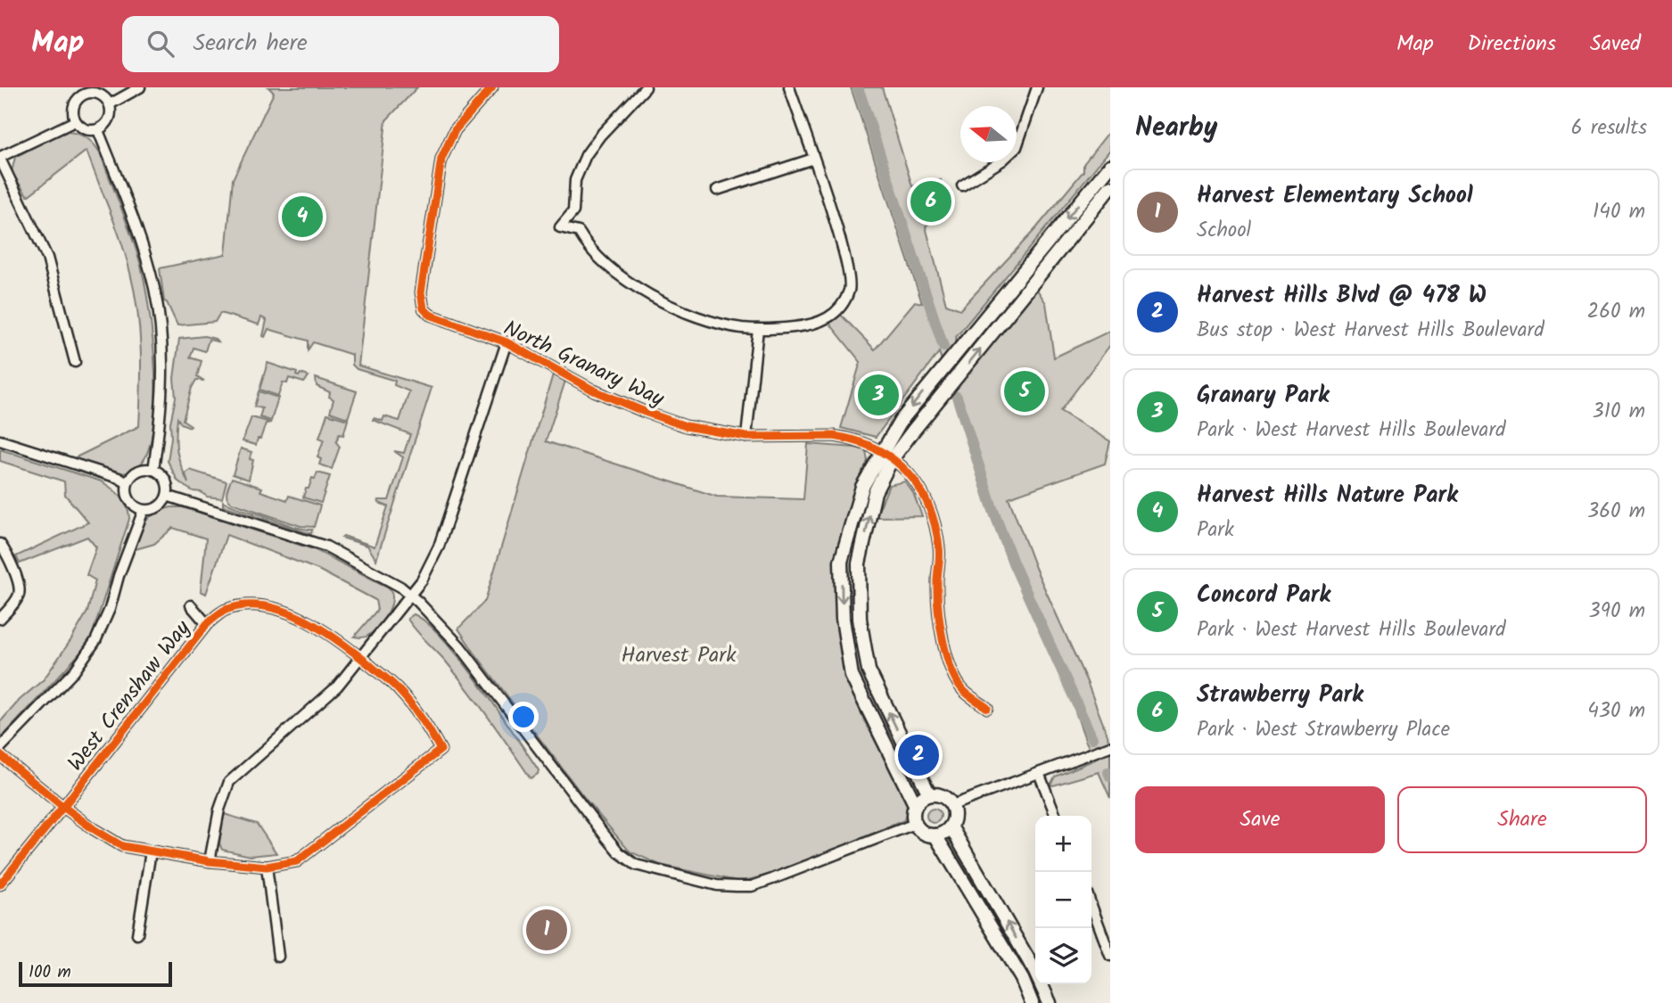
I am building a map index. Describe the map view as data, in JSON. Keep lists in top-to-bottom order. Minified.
{"streets":{"street":["North Granary Way","West Crenshaw Way"]},"parks":["Harvest Park"],"scale_bar":"100 m","north":"left","page":{"header":"Map","search":"Search here","nav":["Map","Directions","Saved"],"heading":["Nearby","6 results"],"list":[{"mark":"1","name":"Harvest Elementary School","note":"School","value":"140 m"},{"mark":"2","name":"Harvest Hills Blvd @ 478 W","note":"Bus stop · West Harvest Hills Boulevard","value":"260 m"},{"mark":"3","name":"Granary Park","note":"Park · West Harvest Hills Boulevard","value":"310 m"},{"mark":"4","name":"Harvest Hills Nature Park","note":"Park","value":"360 m"},{"mark":"5","name":"Concord Park","note":"Park · West Harvest Hills Boulevard","value":"390 m"},{"mark":"6","name":"Strawberry Park","note":"Park · West Strawberry Place","value":"430 m"}],"pins":["6","4","5","3","2","1"],"buttons":["Save","Share"],"map_buttons":["+","−"],"scale":"100 m"}}
